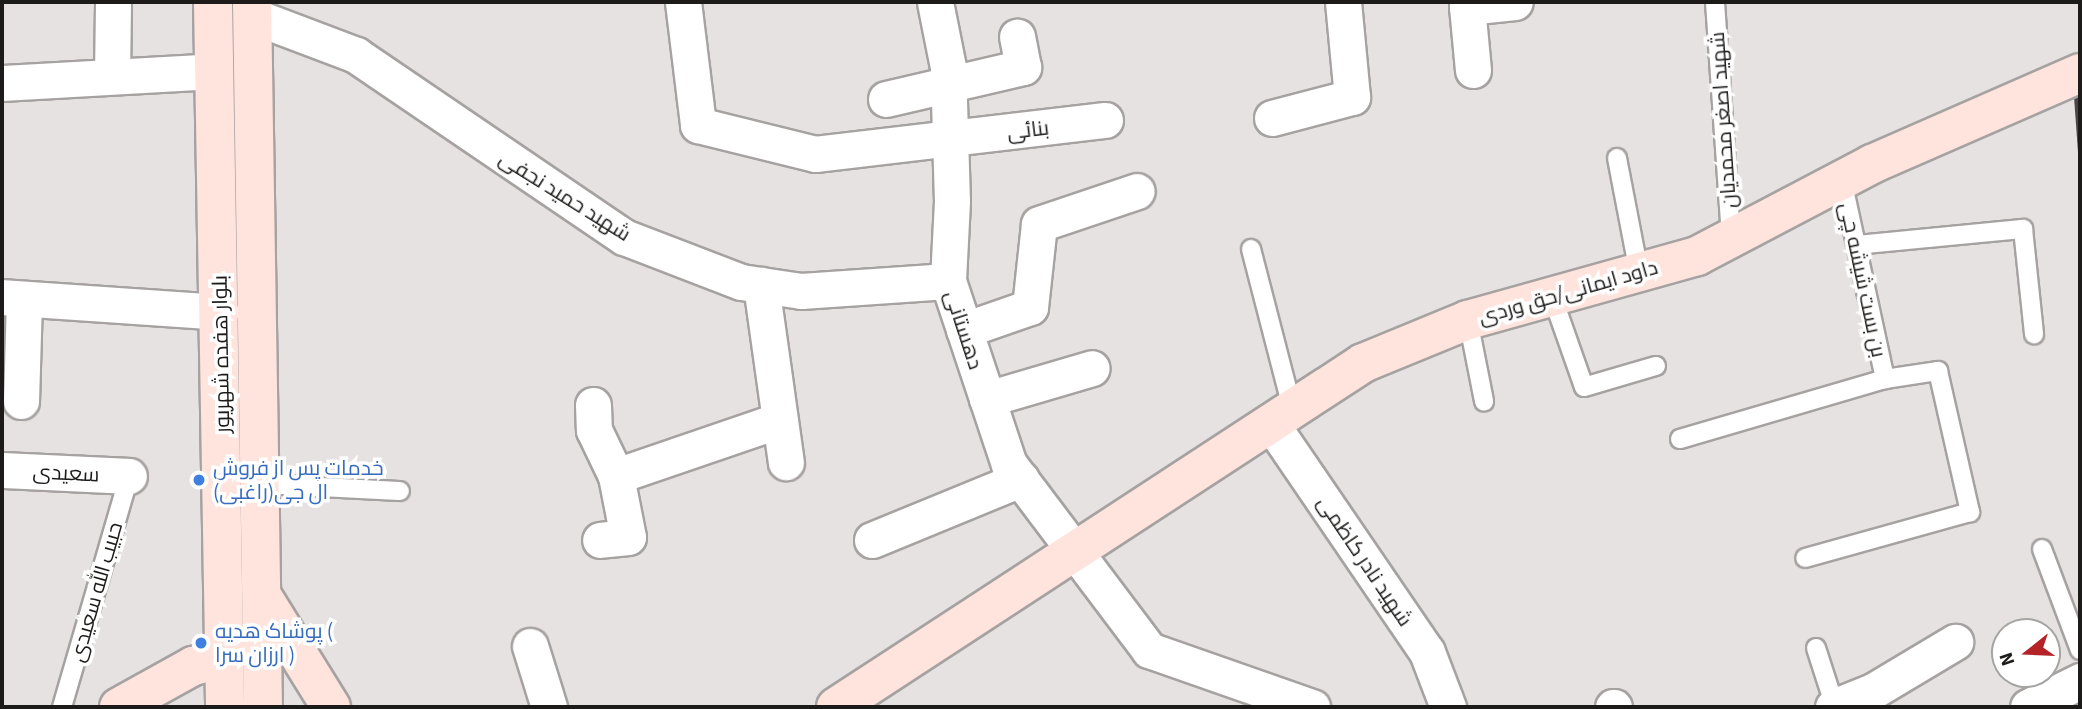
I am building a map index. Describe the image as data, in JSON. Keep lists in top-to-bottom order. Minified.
{"streets":{"main road":["داود ایمانی/حق وردی","بلوار هفده شهریور"],"street":["بنائی","شهید حمید نجفی","دهستانی","سعیدی","شهید نادر کاظمی"],"lane":["شهید اصغر محمدیان","بن بست شیشه چی","حبیب الله سعیدی"]},"crossings":[["شهید اصغر محمدیان","داود ایمانی/حق وردی"],["بنائی","دهستانی"],["شهید حمید نجفی","دهستانی"],["شهید حمید نجفی","بلوار هفده شهریور"],["بن بست شیشه چی","داود ایمانی/حق وردی"],["داود ایمانی/حق وردی","دهستانی"],["داود ایمانی/حق وردی","شهید نادر کاظمی"],["سعیدی","حبیب الله سعیدی"]],"places":["خدمات پس از فروش ال جی(راغبی)","پوشاک هدیه ( ارزان سرا )"],"north":"left"}
